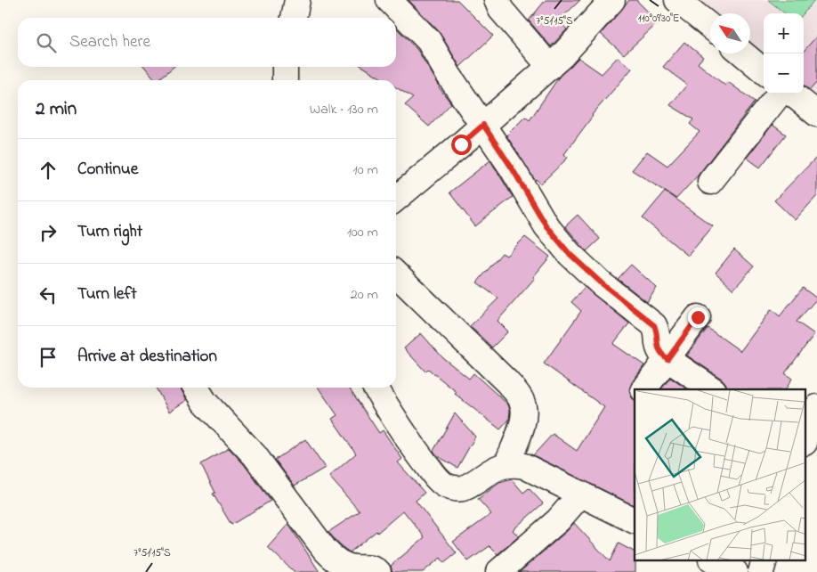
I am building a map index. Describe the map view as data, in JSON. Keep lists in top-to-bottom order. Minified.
{"north":"top left","page":{"map_buttons":["+","−"],"search":"Search here","heading":["2 min","Walk · 130 m"],"list":[["Continue","10 m"],["Turn right","100 m"],["Turn left","20 m"],"Arrive at destination"]},"coordinates":["110°09'30\"E","7°51'15\"S"]}
